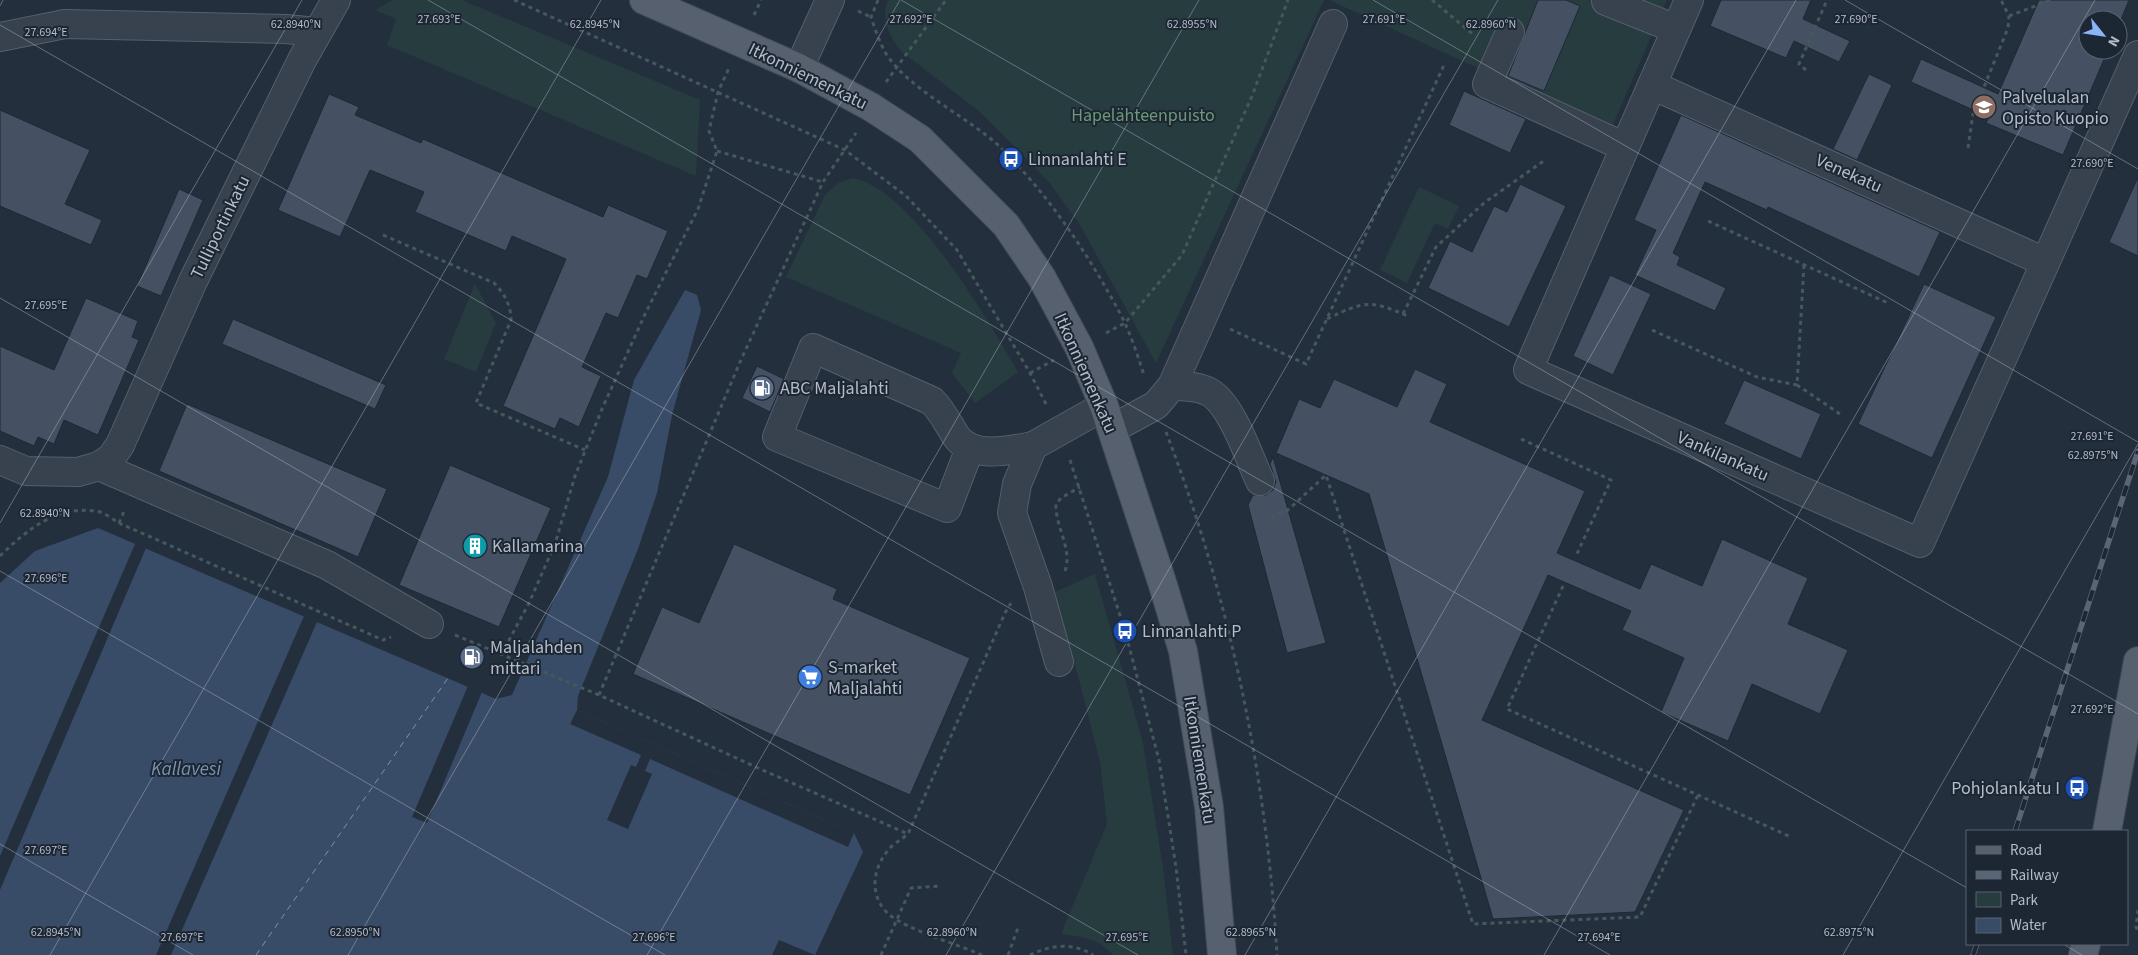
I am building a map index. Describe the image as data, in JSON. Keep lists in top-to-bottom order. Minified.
{"streets":{"main road":["Itkonniemenkatu"],"street":["Venekatu","Tulliportinkatu","Vankilankatu"]},"crossings":[["Venekatu","Vankilankatu"]],"water":["Kallavesi"],"parks":["Hapelähteenpuisto"],"places":{"school or university":["Palvelualan Opisto Kuopio"],"bus stop":["Linnanlahti E","Linnanlahti P","Pohjolankatu I"],"fuel station":["ABC Maljalahti","Maljalahden mittari"],"building":["Kallamarina"],"supermarket":["S-market Maljalahti"]},"legend":["Road","Railway","Park","Water"],"north":"bottom right","coordinates":["27.693°E","27.692°E","27.691°E","27.690°E","62.8940°N","62.8945°N","62.8955°N","62.8960°N","27.694°E","27.695°E","62.8975°N","27.696°E","27.697°E","62.8950°N","62.8965°N"]}
